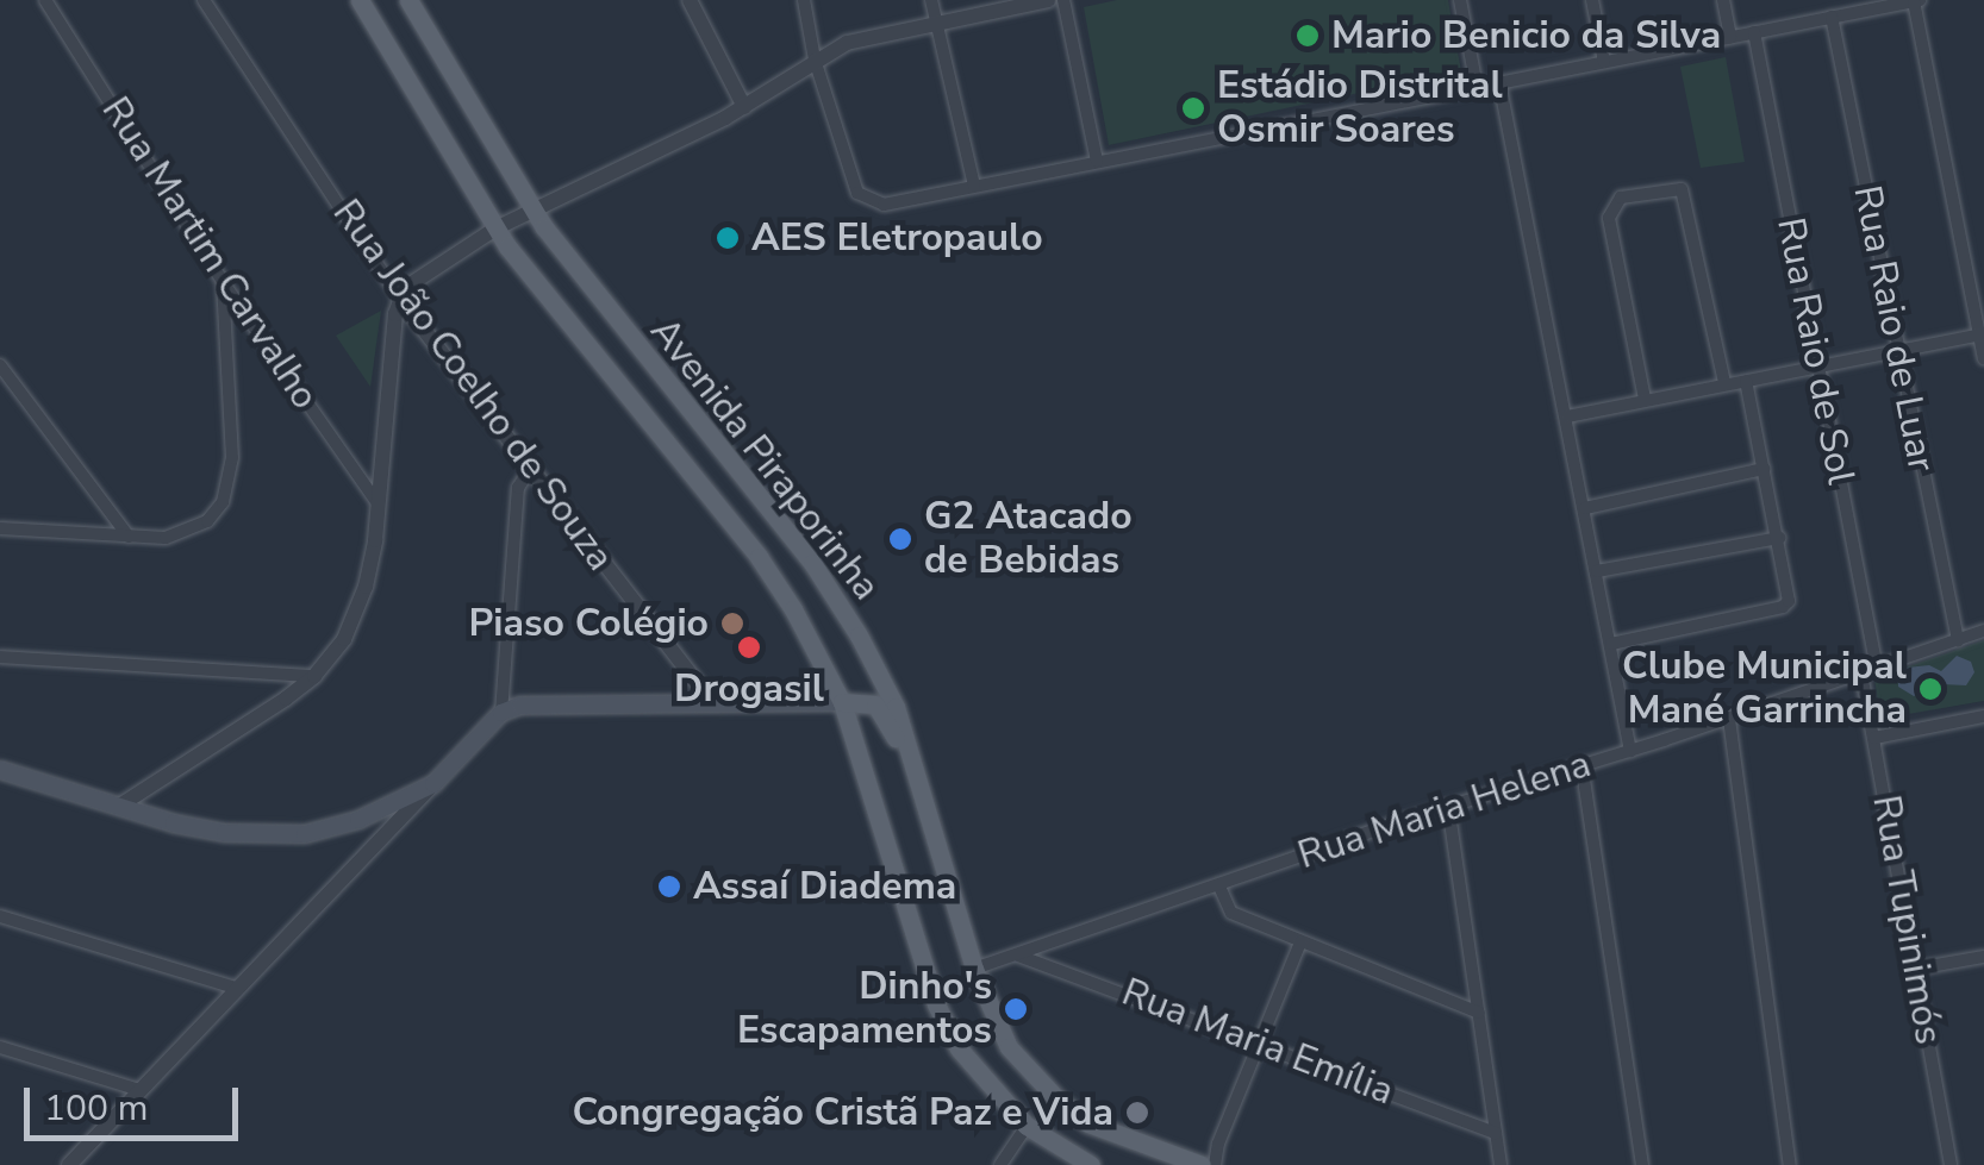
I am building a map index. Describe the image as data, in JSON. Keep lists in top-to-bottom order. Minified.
{"streets":{"main road":["Avenida Piraporinha"],"street":["Rua Martim Carvalho","Rua Raio de Luar","Rua Raio de Sol","Rua João Coelho de Souza","Rua Maria Helena","Rua Tupinimós","Rua Maria Emília"]},"crossings":[["Rua Raio de Luar","Rua Maria Helena"],["Rua Raio de Sol","Rua Maria Helena"],["Avenida Piraporinha","Rua Maria Helena"],["Rua Maria Helena","Rua Tupinimós"],["Rua Maria Helena","Rua Maria Emília"]],"places":["Mario Benicio da Silva","Estádio Distrital Osmir Soares","AES Eletropaulo","G2 Atacado de Bebidas","Piaso Colégio","Drogasil","Clube Municipal Mané Garrincha","Assaí Diadema","Dinho's Escapamentos","Congregação Cristã Paz e Vida"],"scale_bar":"100 m"}
